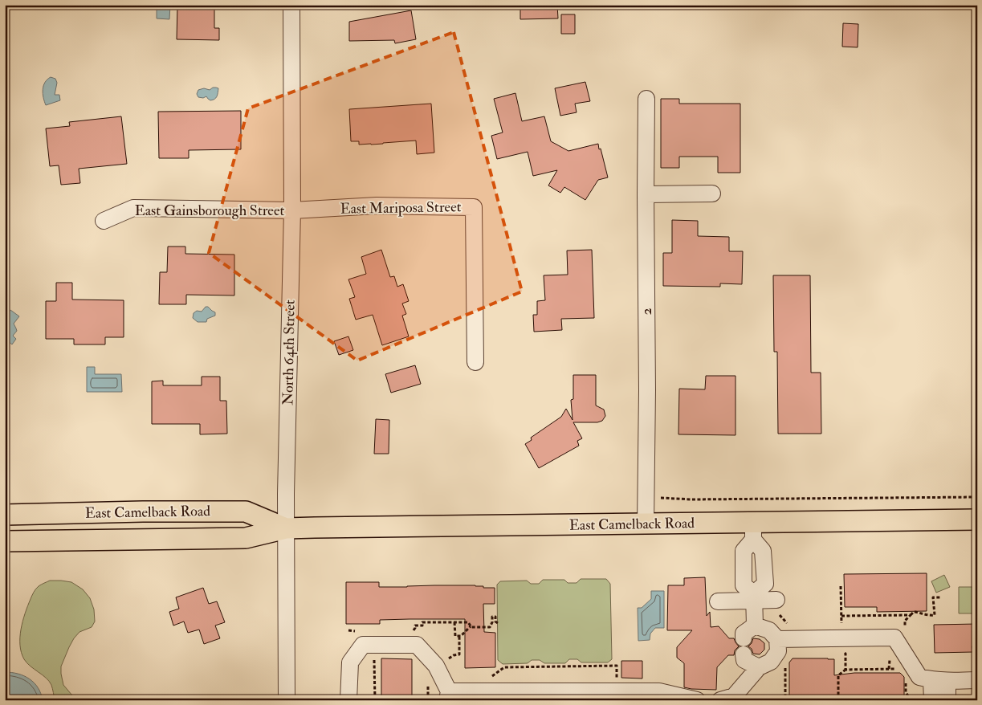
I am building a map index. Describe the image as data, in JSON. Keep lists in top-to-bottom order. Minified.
{"streets":{"main road":["East Camelback Road"],"street":["East Mariposa Street","East Gainsborough Street","2","North 64th Street"]},"crossings":[["East Mariposa Street","East Gainsborough Street"],["East Mariposa Street","North 64th Street"],["East Gainsborough Street","North 64th Street"],["2","East Camelback Road"],["North 64th Street","East Camelback Road"]]}
